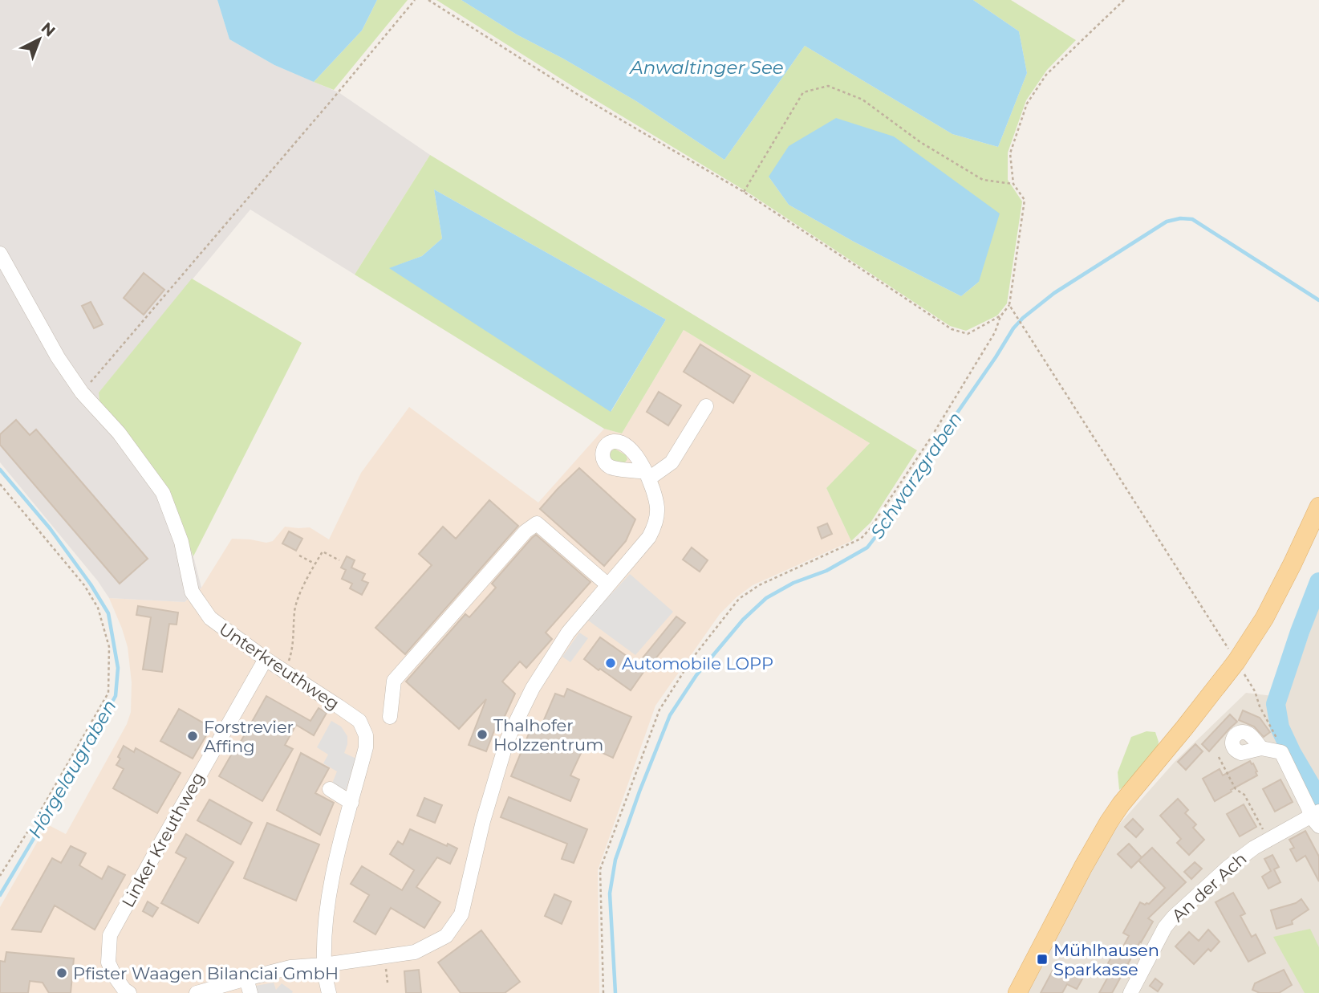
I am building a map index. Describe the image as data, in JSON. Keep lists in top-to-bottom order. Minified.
{"streets":{"street":["Unterkreuthweg","Linker Kreuthweg","An der Ach"]},"crossings":[["Unterkreuthweg","Linker Kreuthweg"]],"water":["Anwaltinger See","Schwarzgraben","Hörgelaugraben"],"places":{"other":["Automobile LOPP","Thalhofer Holzzentrum","Forstrevier Affing","Pfister Waagen Bilanciai GmbH"],"transit":["Mühlhausen Sparkasse"]},"north":"top right"}
